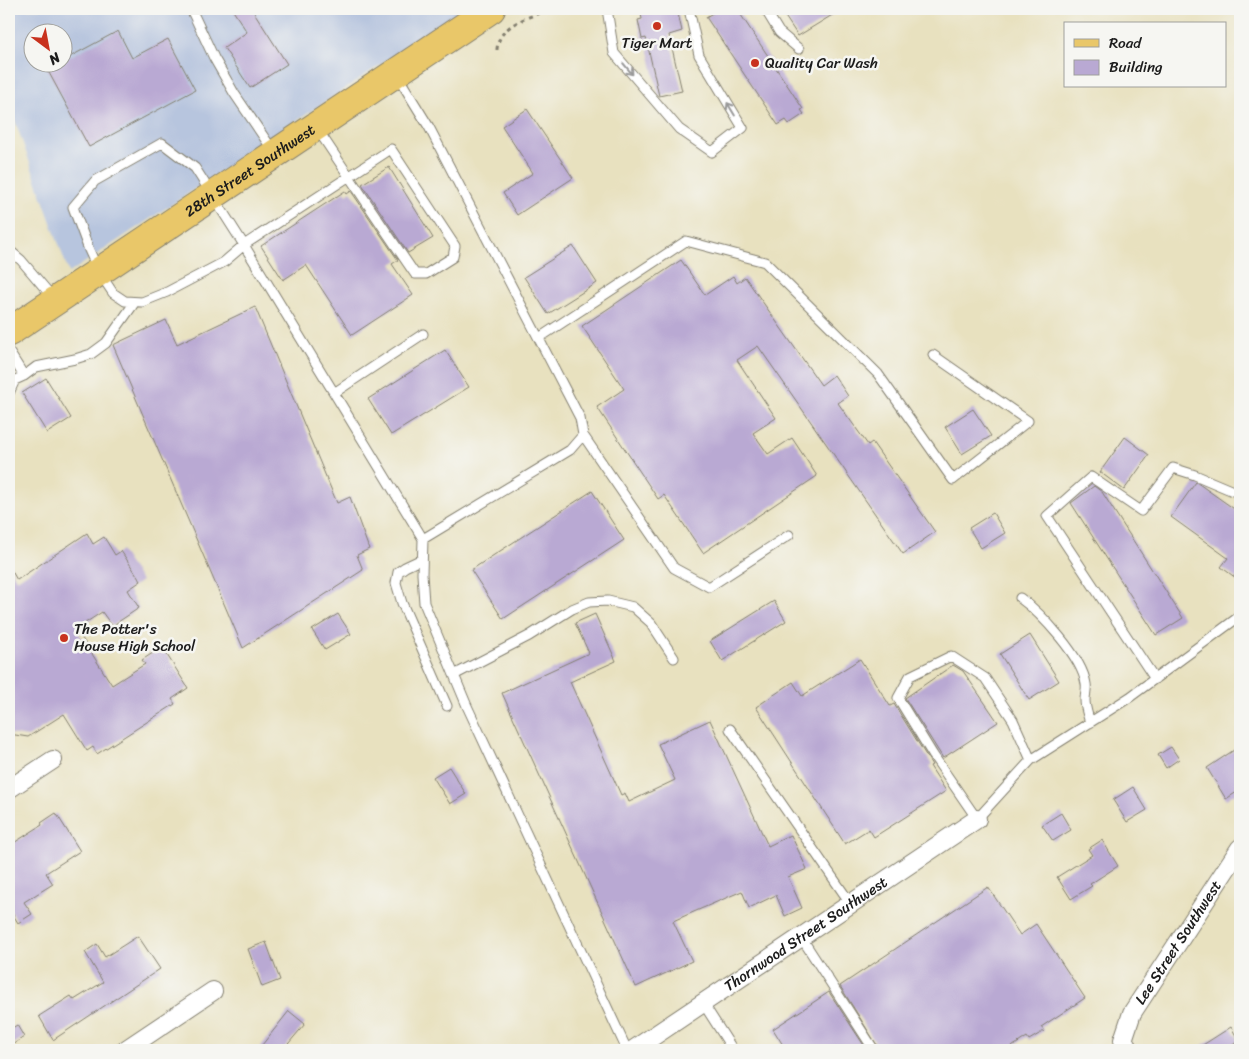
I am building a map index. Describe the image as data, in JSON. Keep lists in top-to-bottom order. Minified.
{"streets":{"main road":["28th Street Southwest"],"street":["Thornwood Street Southwest","Lee Street Southwest"]},"places":["Tiger Mart","Quality Car Wash","The Potter's House High School"],"legend":["Road","Building"],"north":"bottom right"}
